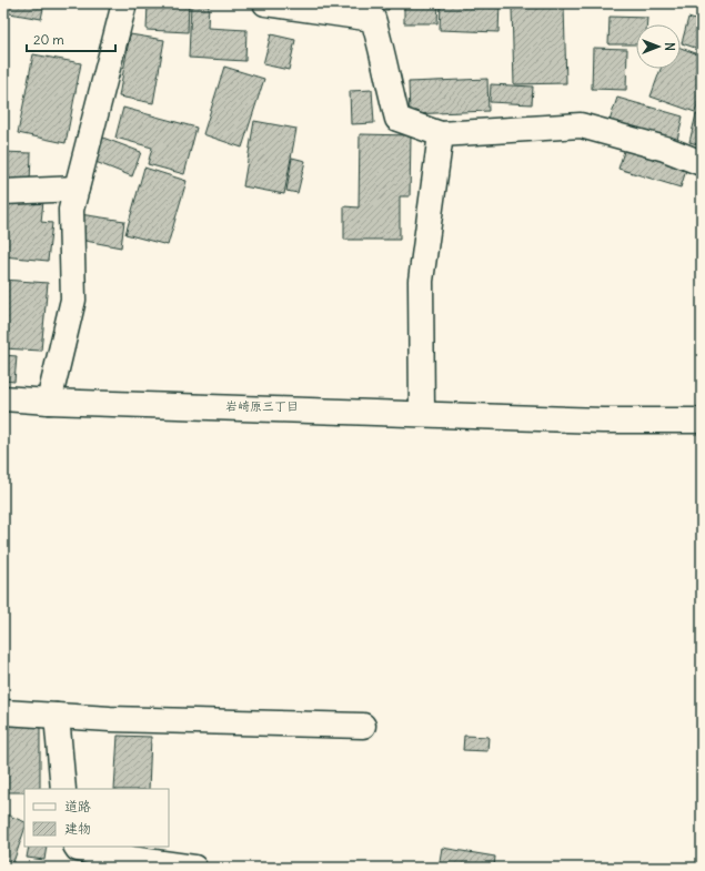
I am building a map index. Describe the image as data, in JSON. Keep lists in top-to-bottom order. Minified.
{"districts":["岩崎原三丁目"],"legend":["道路","建物"],"scale_bar":"20 m","north":"right"}
